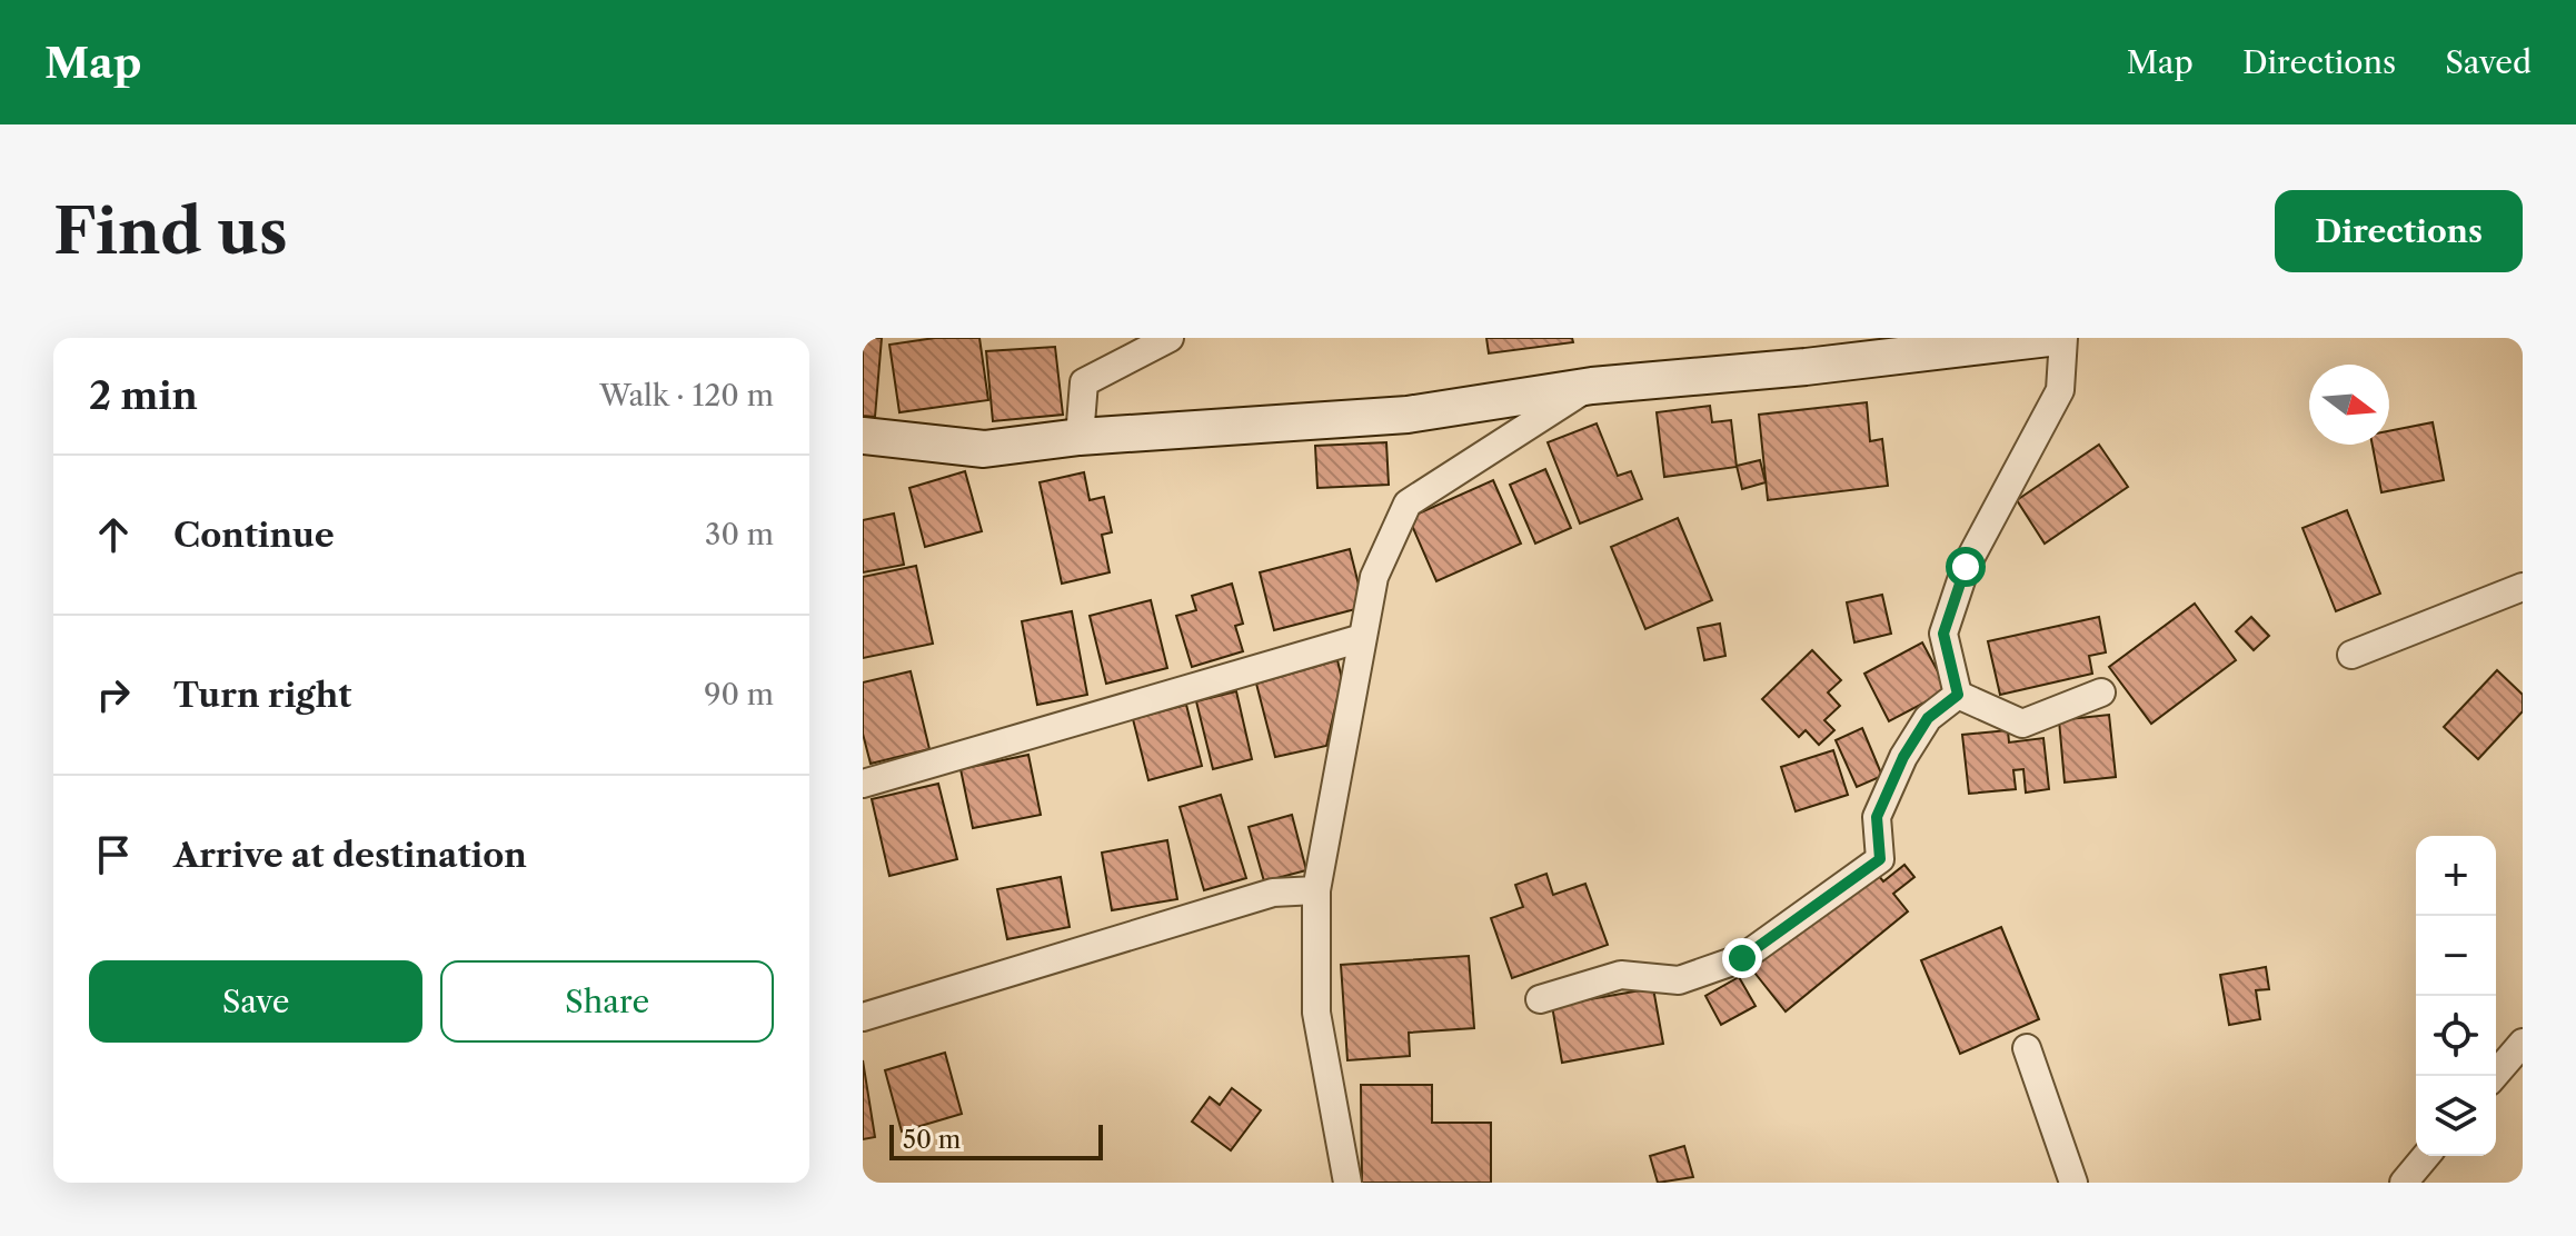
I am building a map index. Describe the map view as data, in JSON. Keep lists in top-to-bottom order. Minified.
{"scale_bar":"50 m","north":"right","page":{"header":"Map","nav":["Map","Directions","Saved"],"buttons":["Directions",["Save","Share"]],"title":"Find us","heading":["2 min","Walk · 120 m"],"list":[["Continue","30 m"],["Turn right","90 m"],"Arrive at destination"],"map_buttons":["+","−"],"scale":"50 m"}}
